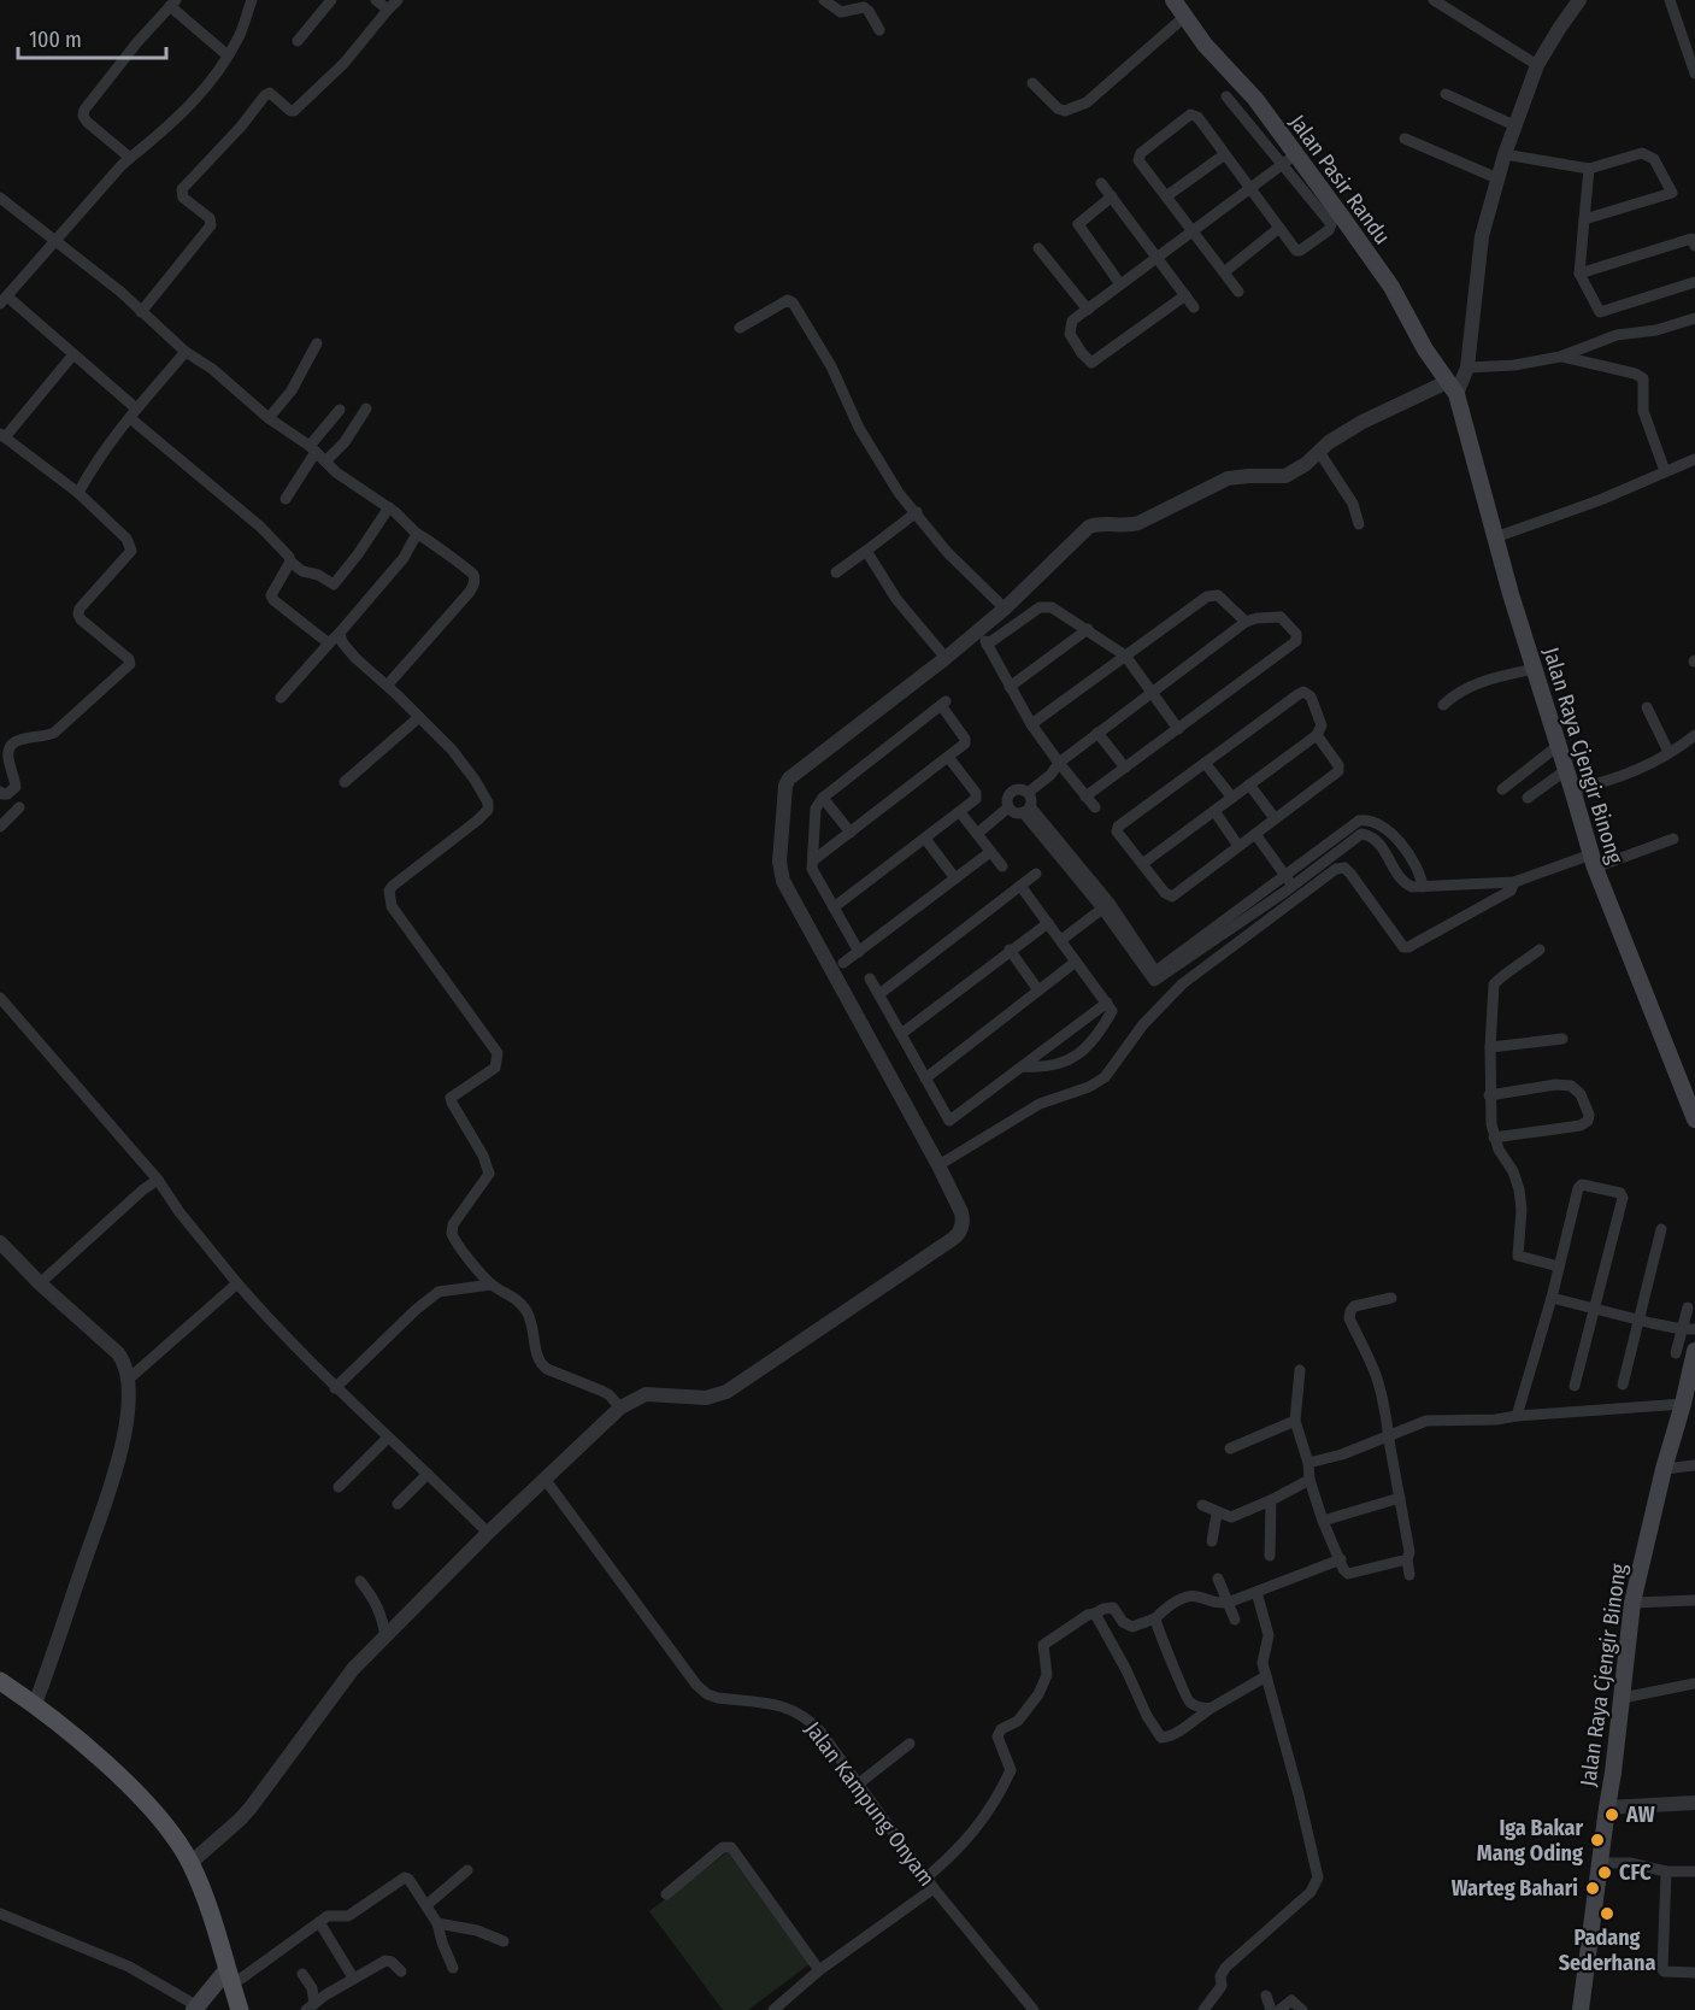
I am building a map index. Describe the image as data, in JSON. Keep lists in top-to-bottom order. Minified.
{"streets":{"main road":["Jalan Pasir Randu","Jalan Raya Cjengir Binong"],"street":["Jalan Kampung Onyam"]},"crossings":[["Jalan Pasir Randu","Jalan Raya Cjengir Binong"]],"places":["AW","Iga Bakar Mang Oding","CFC","Warteg Bahari","Padang Sederhana"],"scale_bar":"100 m"}
